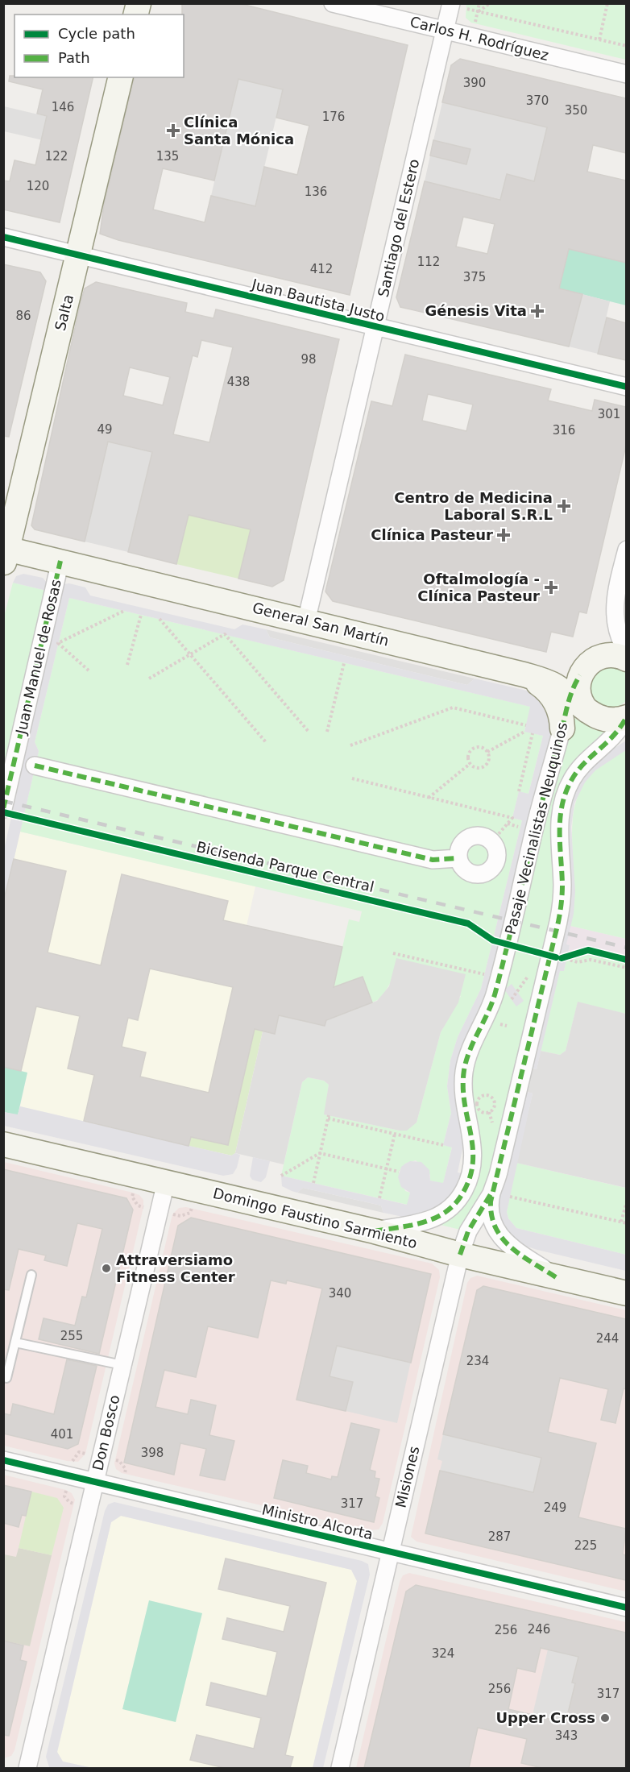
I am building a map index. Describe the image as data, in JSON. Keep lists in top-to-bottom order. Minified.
{"streets":{"main road":["Salta","General San Martín","Domingo Faustino Sarmiento"],"street":["Carlos H. Rodríguez","Santiago del Estero","Juan Bautista Justo","Juan Manuel de Rosas","Pasaje Vecinalistas Neuquinos","Don Bosco","Misiones","Ministro Alcorta"],"cycle path":["Bicisenda Parque Central"]},"crossings":[["Carlos H. Rodríguez","Santiago del Estero"],["Santiago del Estero","Juan Bautista Justo"],["Santiago del Estero","General San Martín"],["Juan Bautista Justo","Salta"],["Salta","General San Martín"],["General San Martín","Juan Manuel de Rosas"],["General San Martín","Pasaje Vecinalistas Neuquinos"],["Pasaje Vecinalistas Neuquinos","Domingo Faustino Sarmiento"],["Pasaje Vecinalistas Neuquinos","Misiones"],["Domingo Faustino Sarmiento","Don Bosco"],["Domingo Faustino Sarmiento","Misiones"],["Don Bosco","Ministro Alcorta"],["Misiones","Ministro Alcorta"]],"places":{"health":["Clínica Santa Mónica","Génesis Vita","Centro de Medicina Laboral S.R.L","Clínica Pasteur","Oftalmología - Clínica Pasteur"],"other":["Attraversiamo Fitness Center","Upper Cross"]},"house_numbers":["390","370","146","350","176","122","135","120","136","112","412","375","86","98","438","301","49","316","340","255","244","234","401","398","317","249","287","225","246","256","324","256","317","343"],"legend":["Cycle path","Path"]}
